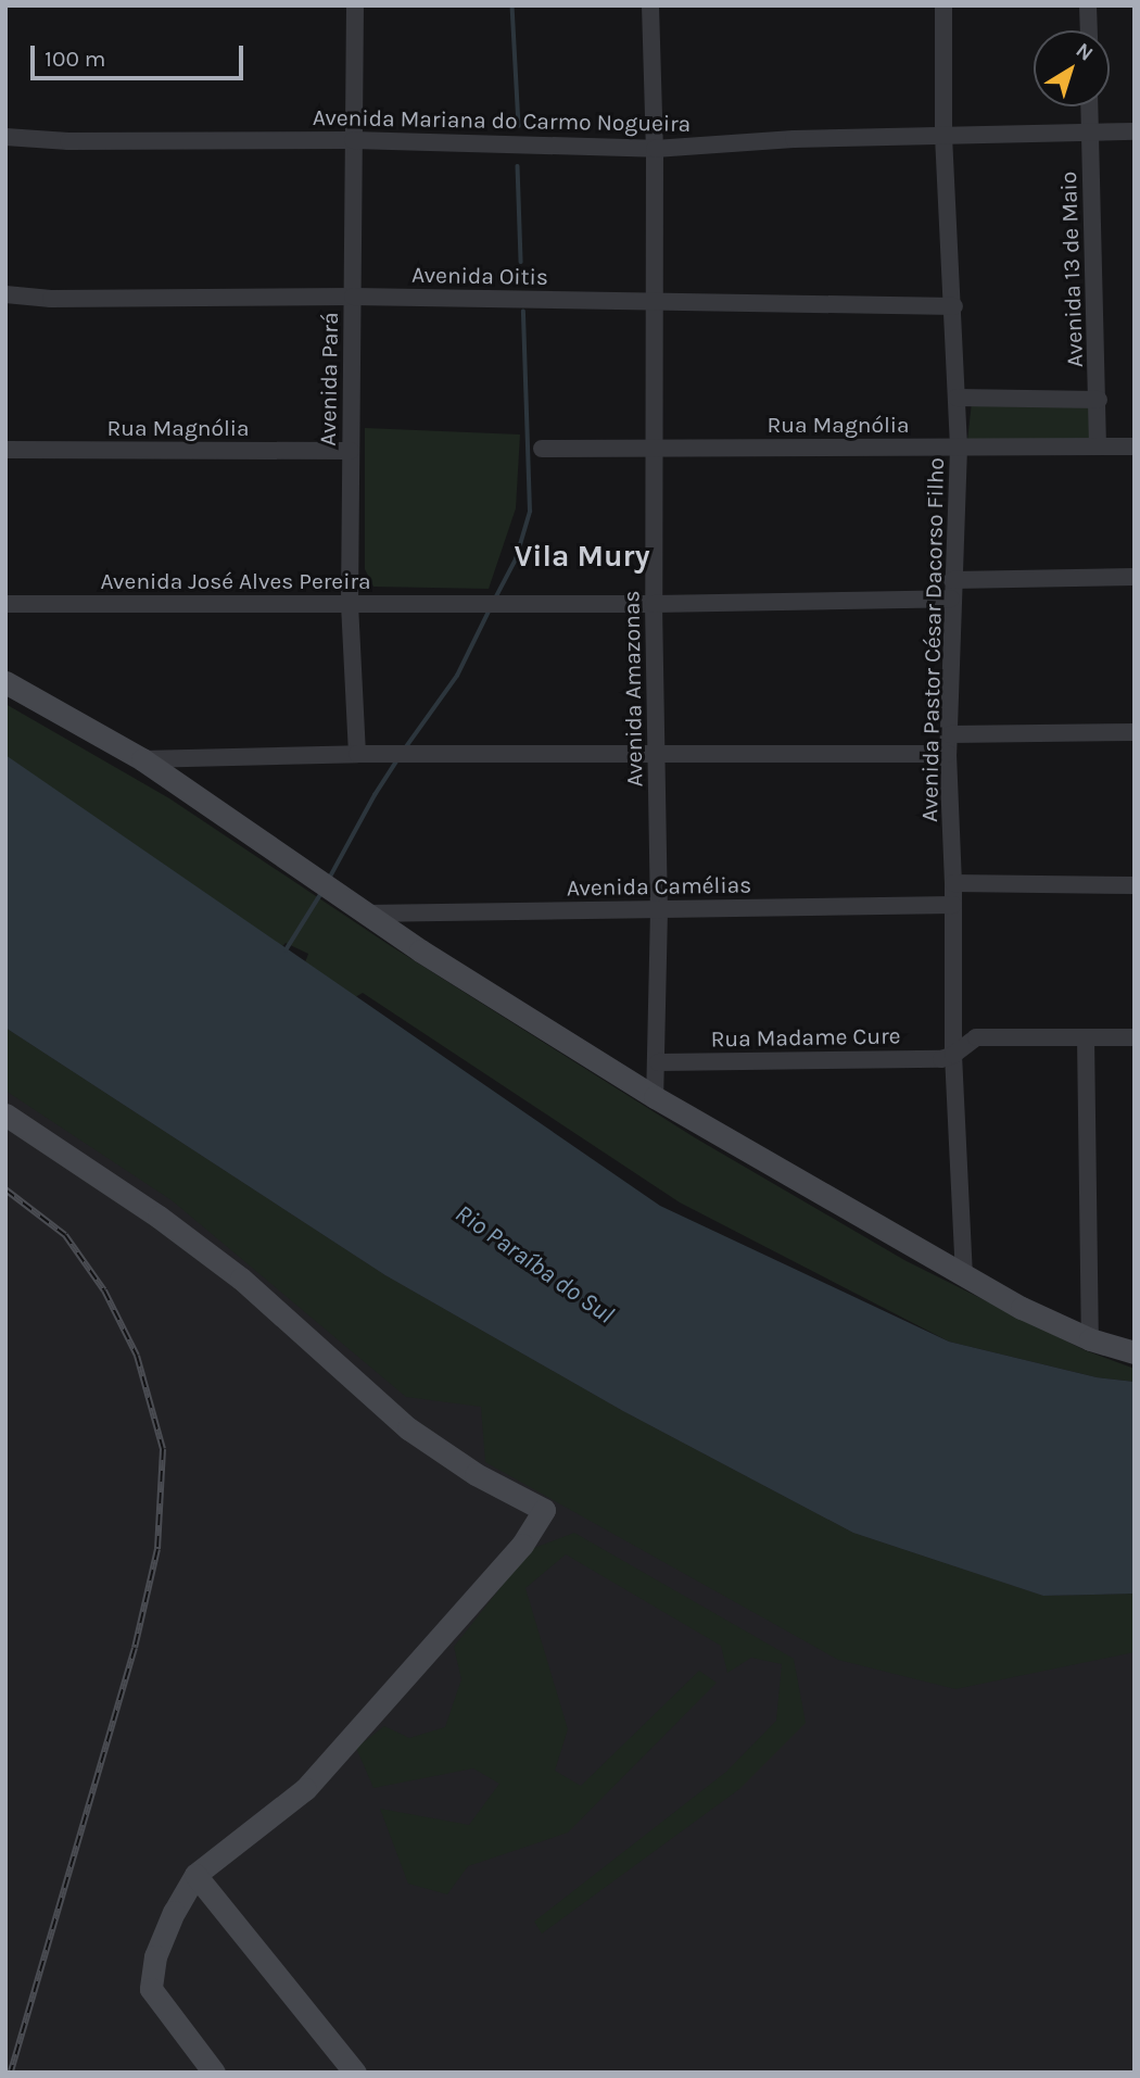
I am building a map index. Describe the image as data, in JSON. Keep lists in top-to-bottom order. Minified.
{"streets":{"street":["Avenida Mariana do Carmo Nogueira","Avenida 13 de Maio","Avenida Oitis","Avenida Pará","Rua Magnólia","Avenida José Alves Pereira","Avenida Pastor César Dacorso Filho","Avenida Amazonas","Avenida Camélias","Rua Madame Cure"]},"crossings":[["Avenida Mariana do Carmo Nogueira","Avenida 13 de Maio"],["Avenida Mariana do Carmo Nogueira","Avenida Pará"],["Avenida Mariana do Carmo Nogueira","Avenida Pastor César Dacorso Filho"],["Avenida Mariana do Carmo Nogueira","Avenida Amazonas"],["Avenida 13 de Maio","Rua Magnólia"],["Avenida Oitis","Avenida Pará"],["Avenida Oitis","Avenida Pastor César Dacorso Filho"],["Avenida Oitis","Avenida Amazonas"],["Avenida Pará","Rua Magnólia"],["Avenida Pará","Avenida José Alves Pereira"],["Rua Magnólia","Avenida Pastor César Dacorso Filho"],["Rua Magnólia","Avenida Amazonas"],["Avenida José Alves Pereira","Avenida Amazonas"],["Avenida Pastor César Dacorso Filho","Avenida Camélias"],["Avenida Pastor César Dacorso Filho","Rua Madame Cure"],["Avenida Amazonas","Avenida Camélias"],["Avenida Amazonas","Rua Madame Cure"]],"districts":["Vila Mury"],"water":["Rio Paraíba do Sul"],"scale_bar":"100 m","north":"top right"}
